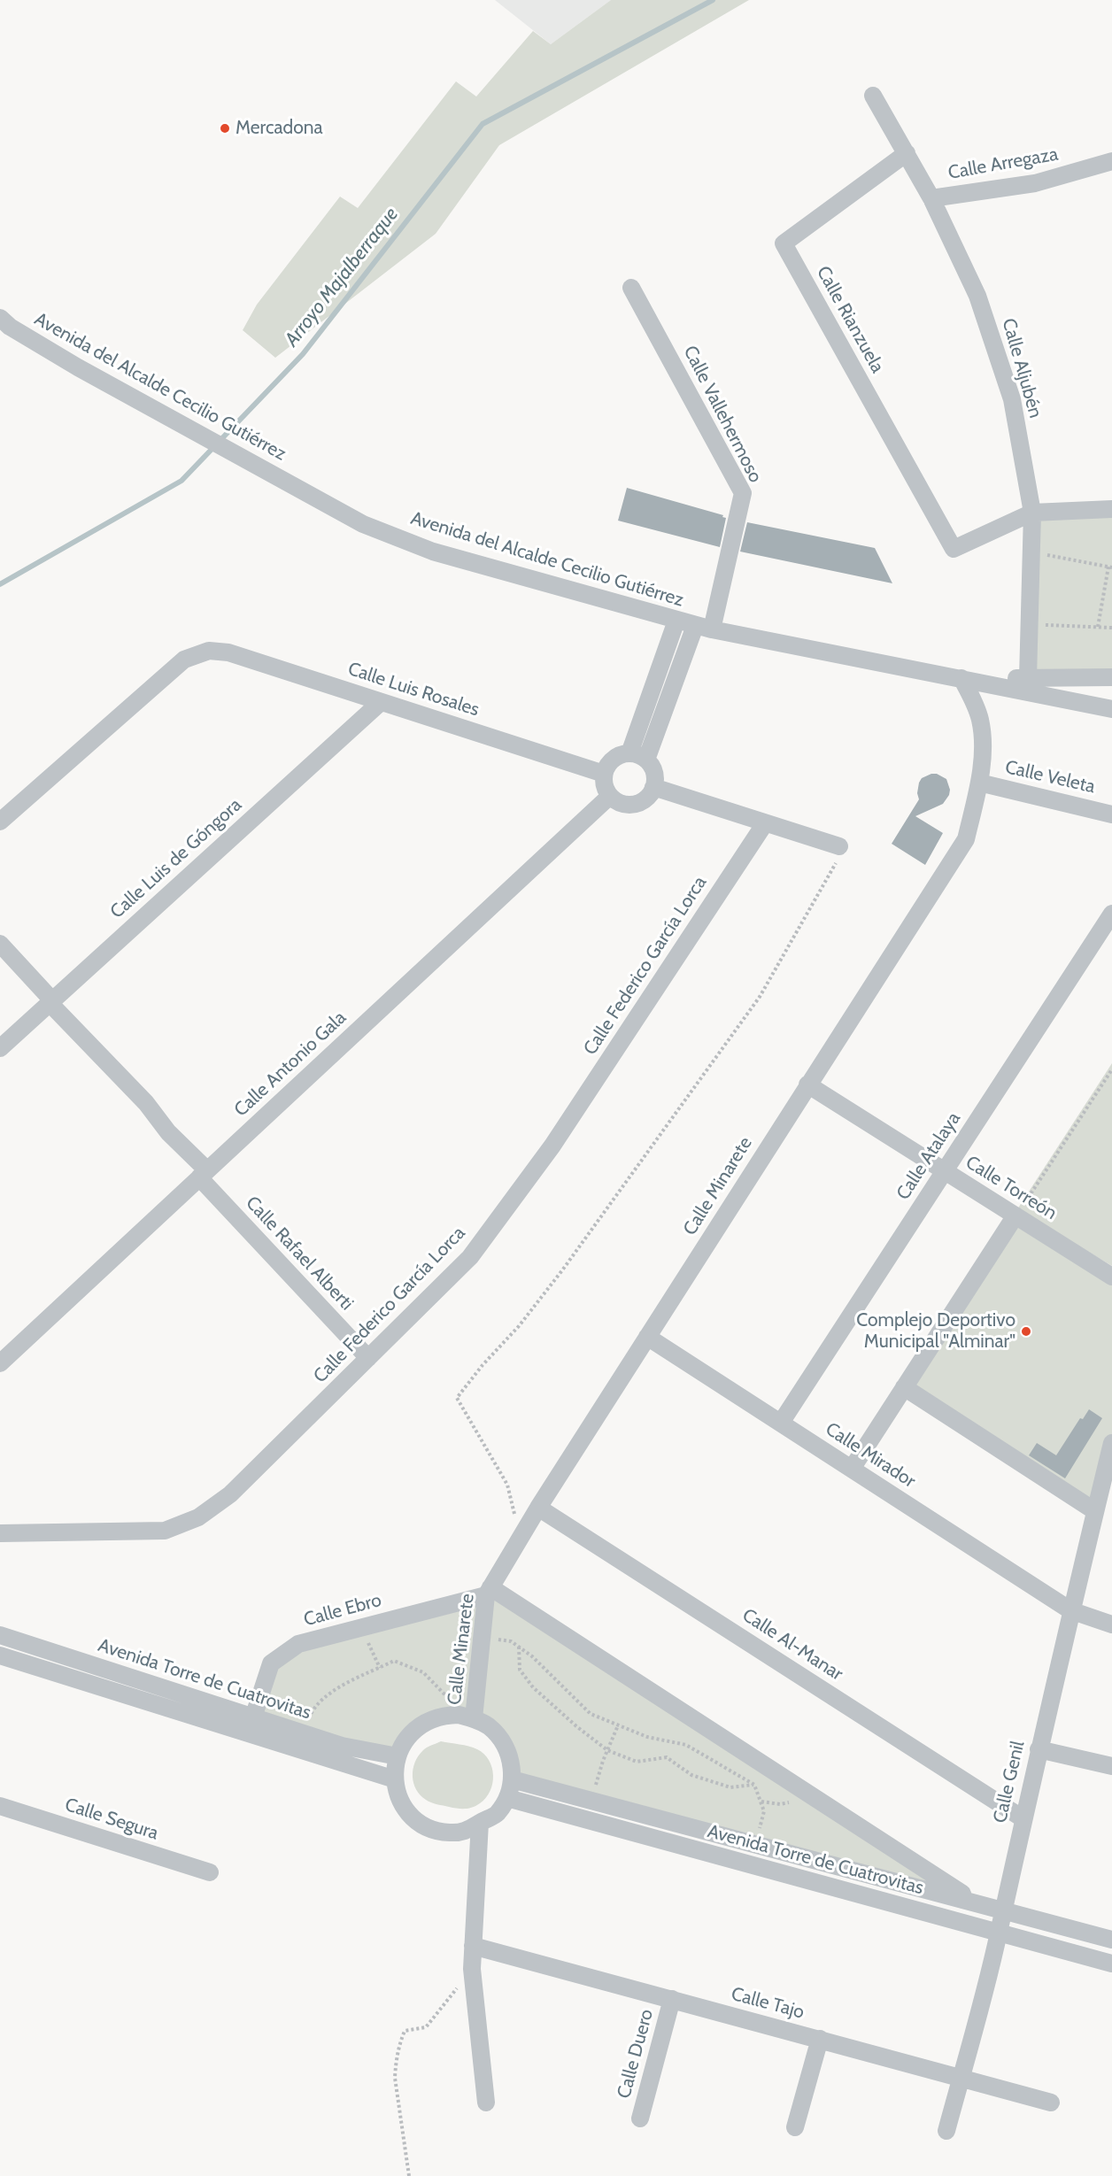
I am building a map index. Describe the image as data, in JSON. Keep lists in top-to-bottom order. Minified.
{"streets":{"street":["Calle Arregaza","Calle Rianzuela","Calle Aljubén","Avenida del Alcalde Cecilio Gutiérrez","Calle Vallehermoso","Calle Luis Rosales","Calle Veleta","Calle Luis de Góngora","Calle Federico García Lorca","Calle Antonio Gala","Calle Atalaya","Calle Minarete","Calle Torreón","Calle Rafael Alberti","Calle Mirador","Calle Ebro","Calle Al-Manar","Avenida Torre de Cuatrovitas","Calle Genil","Calle Segura","Calle Tajo","Calle Duero"]},"crossings":[["Calle Arregaza","Calle Aljubén"],["Calle Rianzuela","Calle Aljubén"],["Avenida del Alcalde Cecilio Gutiérrez","Calle Vallehermoso"],["Avenida del Alcalde Cecilio Gutiérrez","Calle Minarete"],["Calle Luis Rosales","Calle Luis de Góngora"],["Calle Luis Rosales","Calle Antonio Gala"],["Calle Veleta","Calle Minarete"],["Calle Luis de Góngora","Calle Rafael Alberti"],["Calle Federico García Lorca","Calle Rafael Alberti"],["Calle Antonio Gala","Calle Rafael Alberti"],["Calle Atalaya","Calle Torreón"],["Calle Atalaya","Calle Mirador"],["Calle Minarete","Calle Torreón"],["Calle Minarete","Calle Mirador"],["Calle Minarete","Calle Ebro"],["Calle Minarete","Calle Al-Manar"],["Calle Minarete","Avenida Torre de Cuatrovitas"],["Calle Mirador","Calle Genil"],["Calle Ebro","Avenida Torre de Cuatrovitas"],["Calle Al-Manar","Calle Genil"],["Avenida Torre de Cuatrovitas","Calle Genil"],["Calle Genil","Calle Tajo"],["Calle Tajo","Calle Duero"]],"water":["Arroyo Majalberraque"],"places":["Mercadona","Complejo Deportivo Municipal \"Alminar\""]}
